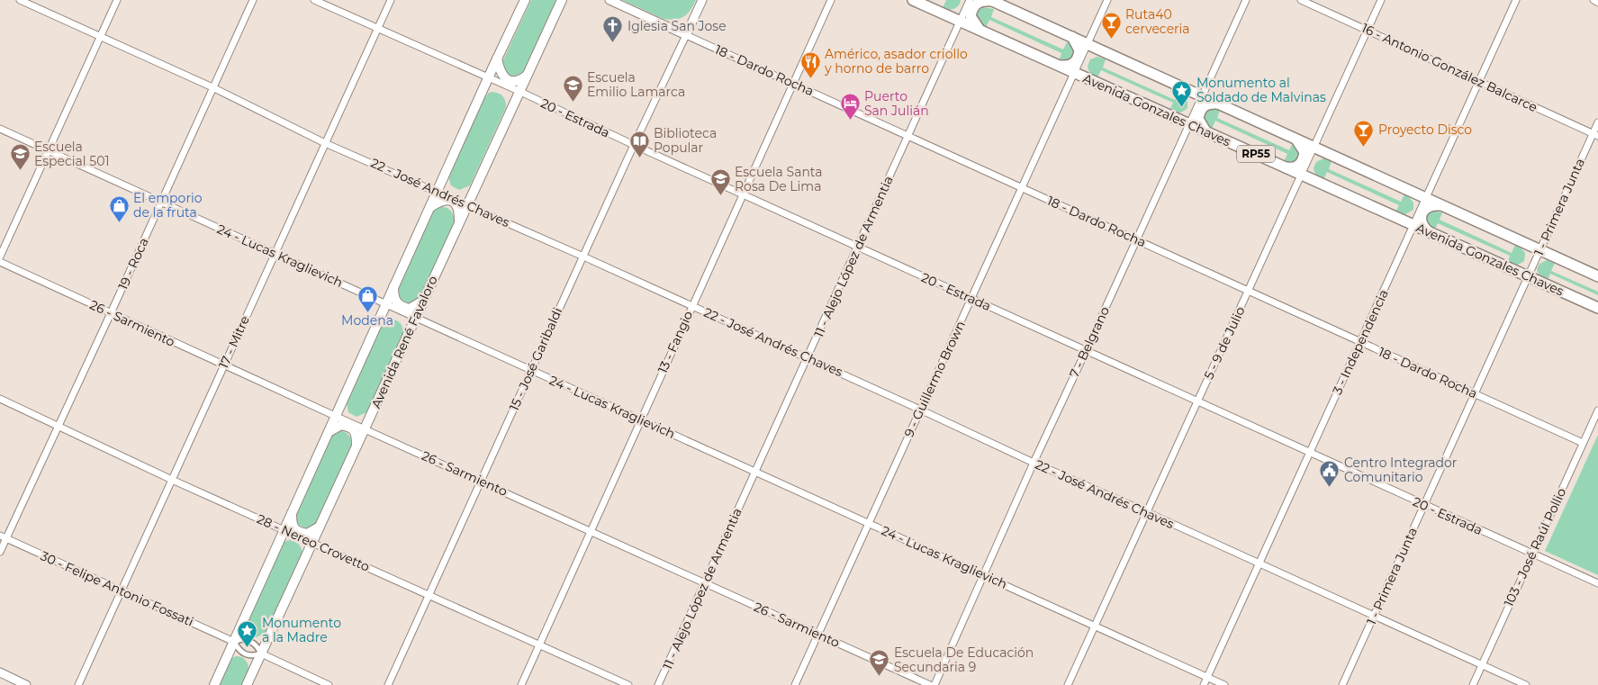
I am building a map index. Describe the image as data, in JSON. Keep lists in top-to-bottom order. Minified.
{"streets":{"main road":["Avenida Gonzales Chaves","RP55","Avenida René Favaloro"],"street":["16 - Antonio González Balcarce","18 - Dardo Rocha","20 - Estrada","22 - José Andrés Chaves","1 - Primera Junta","24 - Lucas Kraglievich","11 - Alejo López de Armentia","19 - Roca","26 - Sarmiento","17 - Mitre","13 - Fangio","7 - Belgrano","3 - Independencia","5 - 9 de Julio","15 - José Garibaldi","9 - Guillermo Brown","28 - Nereo Crovetto","103 - José Raúl Pollio","30 - Felipe Antonio Fossati"]},"crossings":[["16 - Antonio González Balcarce","1 - Primera Junta"],["16 - Antonio González Balcarce","3 - Independencia"],["16 - Antonio González Balcarce","5 - 9 de Julio"],["18 - Dardo Rocha","1 - Primera Junta"],["18 - Dardo Rocha","11 - Alejo López de Armentia"],["18 - Dardo Rocha","13 - Fangio"],["18 - Dardo Rocha","7 - Belgrano"],["18 - Dardo Rocha","3 - Independencia"],["18 - Dardo Rocha","5 - 9 de Julio"],["18 - Dardo Rocha","15 - José Garibaldi"],["18 - Dardo Rocha","9 - Guillermo Brown"],["18 - Dardo Rocha","103 - José Raúl Pollio"],["Avenida Gonzales Chaves","1 - Primera Junta"],["Avenida Gonzales Chaves","11 - Alejo López de Armentia"],["Avenida Gonzales Chaves","7 - Belgrano"],["Avenida Gonzales Chaves","3 - Independencia"],["Avenida Gonzales Chaves","5 - 9 de Julio"],["Avenida Gonzales Chaves","9 - Guillermo Brown"],["20 - Estrada","1 - Primera Junta"],["20 - Estrada","11 - Alejo López de Armentia"],["20 - Estrada","17 - Mitre"],["20 - Estrada","Avenida René Favaloro"],["20 - Estrada","13 - Fangio"],["20 - Estrada","7 - Belgrano"],["20 - Estrada","3 - Independencia"],["20 - Estrada","5 - 9 de Julio"],["20 - Estrada","15 - José Garibaldi"],["20 - Estrada","9 - Guillermo Brown"],["20 - Estrada","103 - José Raúl Pollio"],["RP55","1 - Primera Junta"],["RP55","7 - Belgrano"],["RP55","3 - Independencia"],["RP55","5 - 9 de Julio"],["RP55","9 - Guillermo Brown"],["22 - José Andrés Chaves","1 - Primera Junta"],["22 - José Andrés Chaves","11 - Alejo López de Armentia"],["22 - José Andrés Chaves","19 - Roca"],["22 - José Andrés Chaves","17 - Mitre"],["22 - José Andrés Chaves","Avenida René Favaloro"],["22 - José Andrés Chaves","13 - Fangio"],["22 - José Andrés Chaves","7 - Belgrano"],["22 - José Andrés Chaves","3 - Independencia"],["22 - José Andrés Chaves","5 - 9 de Julio"],["22 - José Andrés Chaves","15 - José Garibaldi"],["22 - José Andrés Chaves","9 - Guillermo Brown"],["22 - José Andrés Chaves","103 - José Raúl Pollio"],["24 - Lucas Kraglievich","11 - Alejo López de Armentia"],["24 - Lucas Kraglievich","19 - Roca"],["24 - Lucas Kraglievich","17 - Mitre"],["24 - Lucas Kraglievich","Avenida René Favaloro"],["24 - Lucas Kraglievich","13 - Fangio"],["24 - Lucas Kraglievich","7 - Belgrano"],["24 - Lucas Kraglievich","3 - Independencia"],["24 - Lucas Kraglievich","5 - 9 de Julio"],["24 - Lucas Kraglievich","15 - José Garibaldi"],["24 - Lucas Kraglievich","9 - Guillermo Brown"],["11 - Alejo López de Armentia","26 - Sarmiento"],["19 - Roca","26 - Sarmiento"],["19 - Roca","28 - Nereo Crovetto"],["19 - Roca","30 - Felipe Antonio Fossati"],["26 - Sarmiento","17 - Mitre"],["26 - Sarmiento","Avenida René Favaloro"],["26 - Sarmiento","13 - Fangio"],["26 - Sarmiento","15 - José Garibaldi"],["26 - Sarmiento","9 - Guillermo Brown"],["17 - Mitre","28 - Nereo Crovetto"],["17 - Mitre","30 - Felipe Antonio Fossati"],["Avenida René Favaloro","28 - Nereo Crovetto"],["13 - Fangio","28 - Nereo Crovetto"],["15 - José Garibaldi","28 - Nereo Crovetto"]],"places":{"bar":["Ruta40 cerveceria","Proyecto Disco"],"church":["Iglesia San Jose"],"restaurant":["Américo, asador criollo y horno de barro"],"school or university":["Escuela Emilio Lamarca","Escuela Especial 501","Escuela Santa Rosa De Lima","Escuela De Educación Secundaria 9"],"place":["Monumento al Soldado de Malvinas","Monumento a la Madre"],"hotel":["Puerto San Julián"],"library":["Biblioteca Popular"],"shop":["El emporio de la fruta","Modena"],"public building":["Centro Integrador Comunitario"]}}
